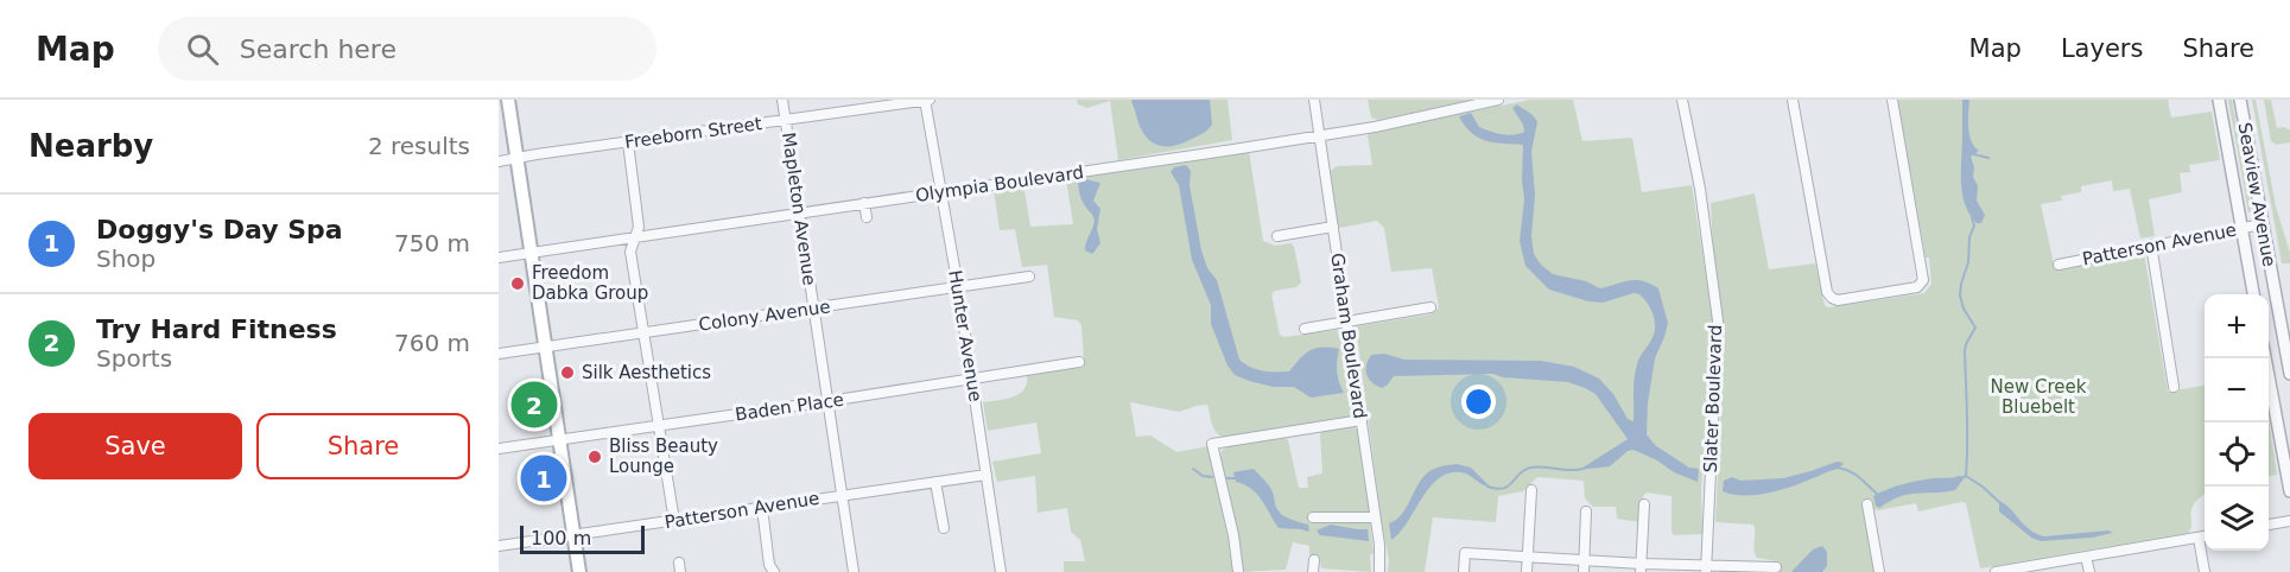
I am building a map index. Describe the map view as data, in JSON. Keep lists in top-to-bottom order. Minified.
{"streets":{"street":["Freeborn Street","Olympia Boulevard","Seaview Avenue","Mapleton Avenue","Patterson Avenue","Colony Avenue","Hunter Avenue","Graham Boulevard","Slater Boulevard","Baden Place"]},"crossings":[["Freeborn Street","Mapleton Avenue"],["Freeborn Street","Hunter Avenue"],["Olympia Boulevard","Mapleton Avenue"],["Olympia Boulevard","Hunter Avenue"],["Olympia Boulevard","Graham Boulevard"],["Seaview Avenue","Patterson Avenue"],["Mapleton Avenue","Patterson Avenue"],["Mapleton Avenue","Colony Avenue"],["Mapleton Avenue","Baden Place"],["Patterson Avenue","Hunter Avenue"],["Colony Avenue","Hunter Avenue"],["Hunter Avenue","Baden Place"]],"parks":["New Creek Bluebelt"],"places":["Freedom Dabka Group","Silk Aesthetics","Bliss Beauty Lounge"],"scale_bar":"100 m","page":{"header":"Map","search":"Search here","nav":["Map","Layers","Share"],"heading":["Nearby","2 results"],"list":[{"mark":"1","name":"Doggy's Day Spa","note":"Shop","value":"750 m"},{"mark":"2","name":"Try Hard Fitness","note":"Sports","value":"760 m"}],"map_buttons":["+","−"],"pins":["2","1"],"buttons":["Save","Share"],"scale":"100 m"}}
